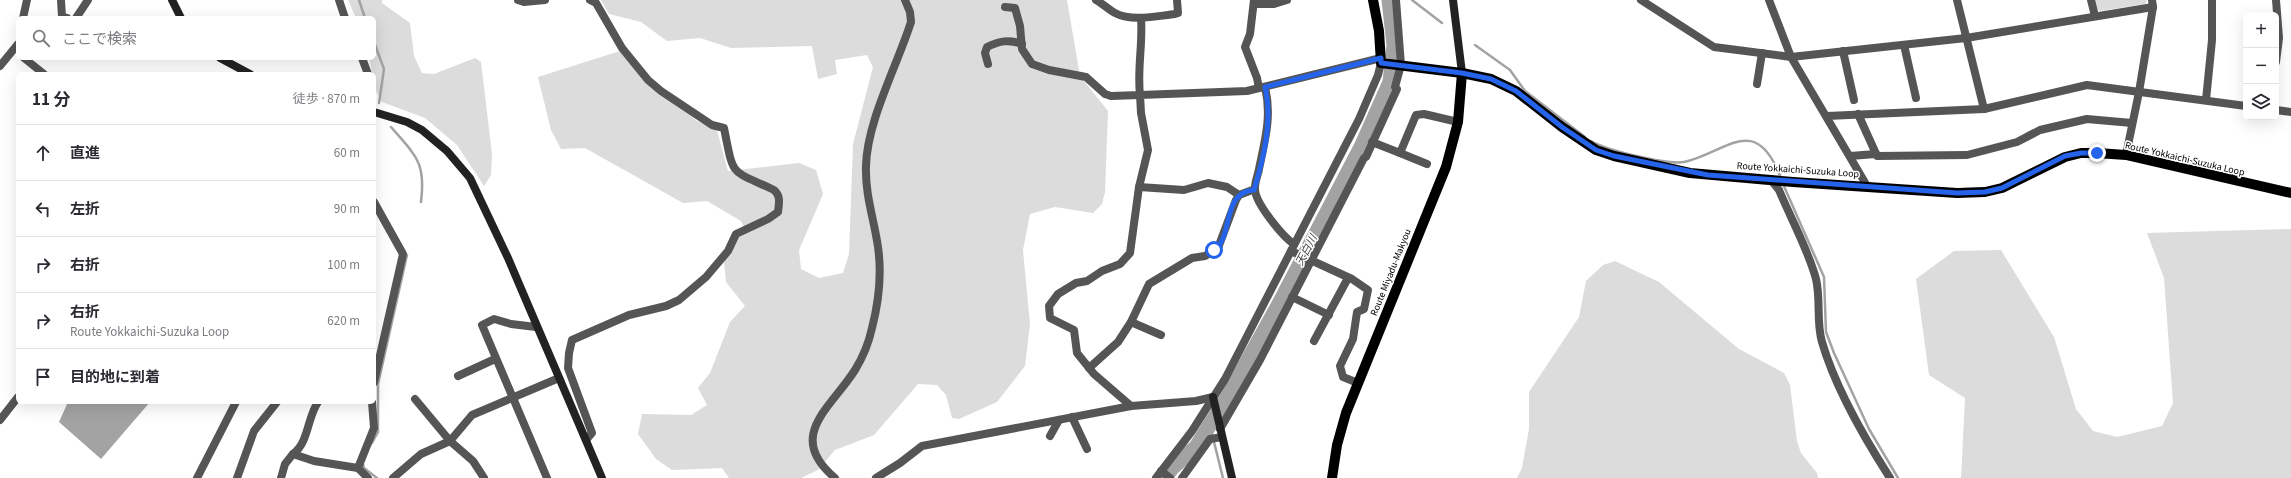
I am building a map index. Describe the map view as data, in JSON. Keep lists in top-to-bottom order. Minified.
{"streets":{"main road":["Route Yokkaichi-Suzuka Loop","Route Miyadu-Makyou"]},"crossings":[["Route Yokkaichi-Suzuka Loop","Route Miyadu-Makyou"]],"water":["天白川"],"page":{"map_buttons":["+","−"],"search":"ここで検索","heading":["11 分","徒歩 · 870 m"],"list":[["直進","60 m"],["左折","90 m"],["右折","100 m"],["右折","Route Yokkaichi-Suzuka Loop","620 m"],"目的地に到着"]}}
